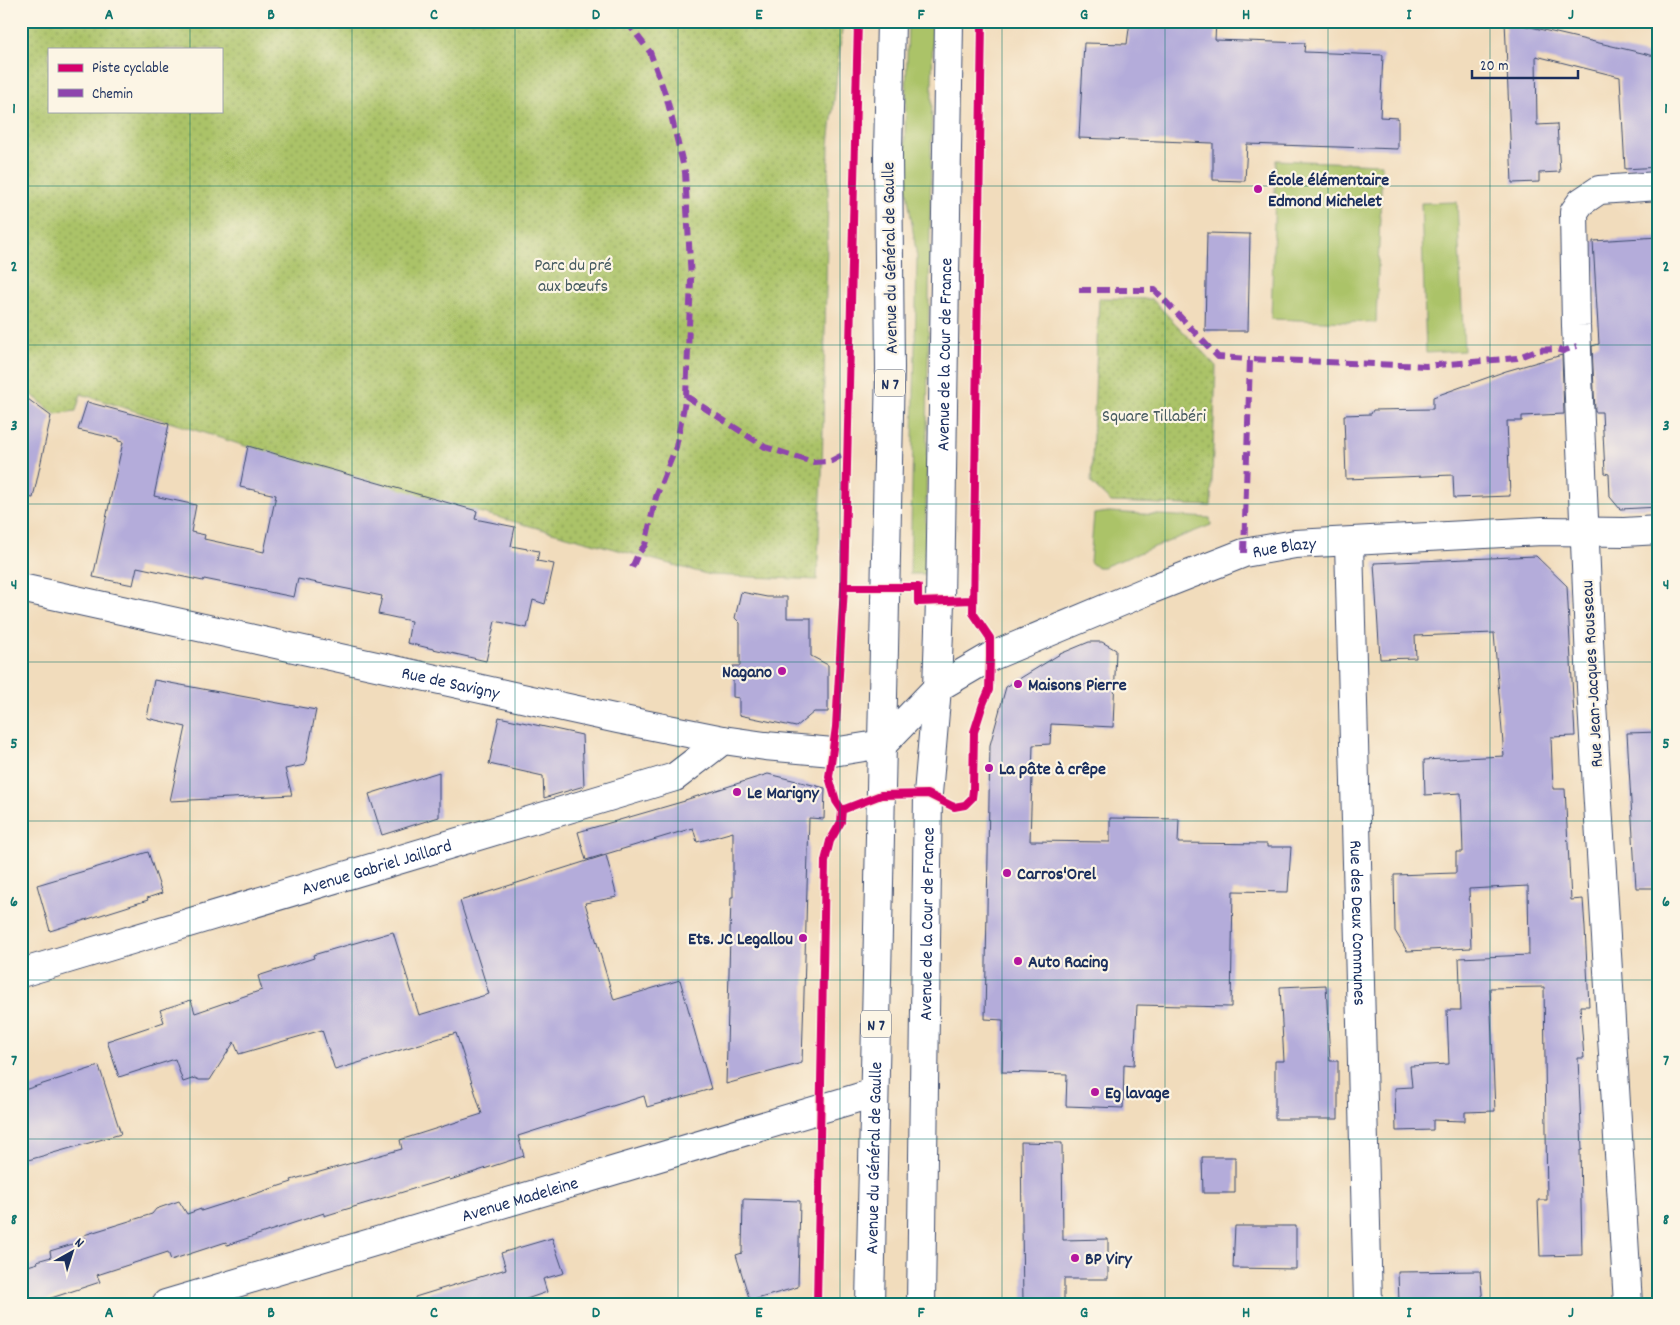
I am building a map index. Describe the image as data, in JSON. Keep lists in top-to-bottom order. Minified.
{"streets":{"street":["Avenue du Général de Gaulle","Avenue de la Cour de France","N 7","Rue Blazy","Rue Jean-Jacques Rousseau","Rue de Savigny","Avenue Gabriel Jaillard","Rue des Deux Communes","Avenue Madeleine"]},"crossings":[["Avenue du Général de Gaulle","Rue de Savigny"],["Avenue du Général de Gaulle","Avenue Madeleine"],["Avenue de la Cour de France","Rue Blazy"],["Rue Blazy","Rue Jean-Jacques Rousseau"],["Rue Blazy","Rue des Deux Communes"],["Rue de Savigny","Avenue Gabriel Jaillard"]],"parks":["Parc du pré aux bœufs","Square Tillabéri"],"places":["École élémentaire Edmond Michelet","Nagano","Maisons Pierre","La pâte à crêpe","Le Marigny","Carros'Orel","Ets. JC Legallou","Auto Racing","Eg lavage","BP Viry"],"legend":["Piste cyclable","Chemin"],"scale_bar":"20 m","north":"top right","grid":{"columns":["A","B","C","D","E","F","G","H","I","J"],"rows":["1","2","3","4","5","6","7","8"]}}
